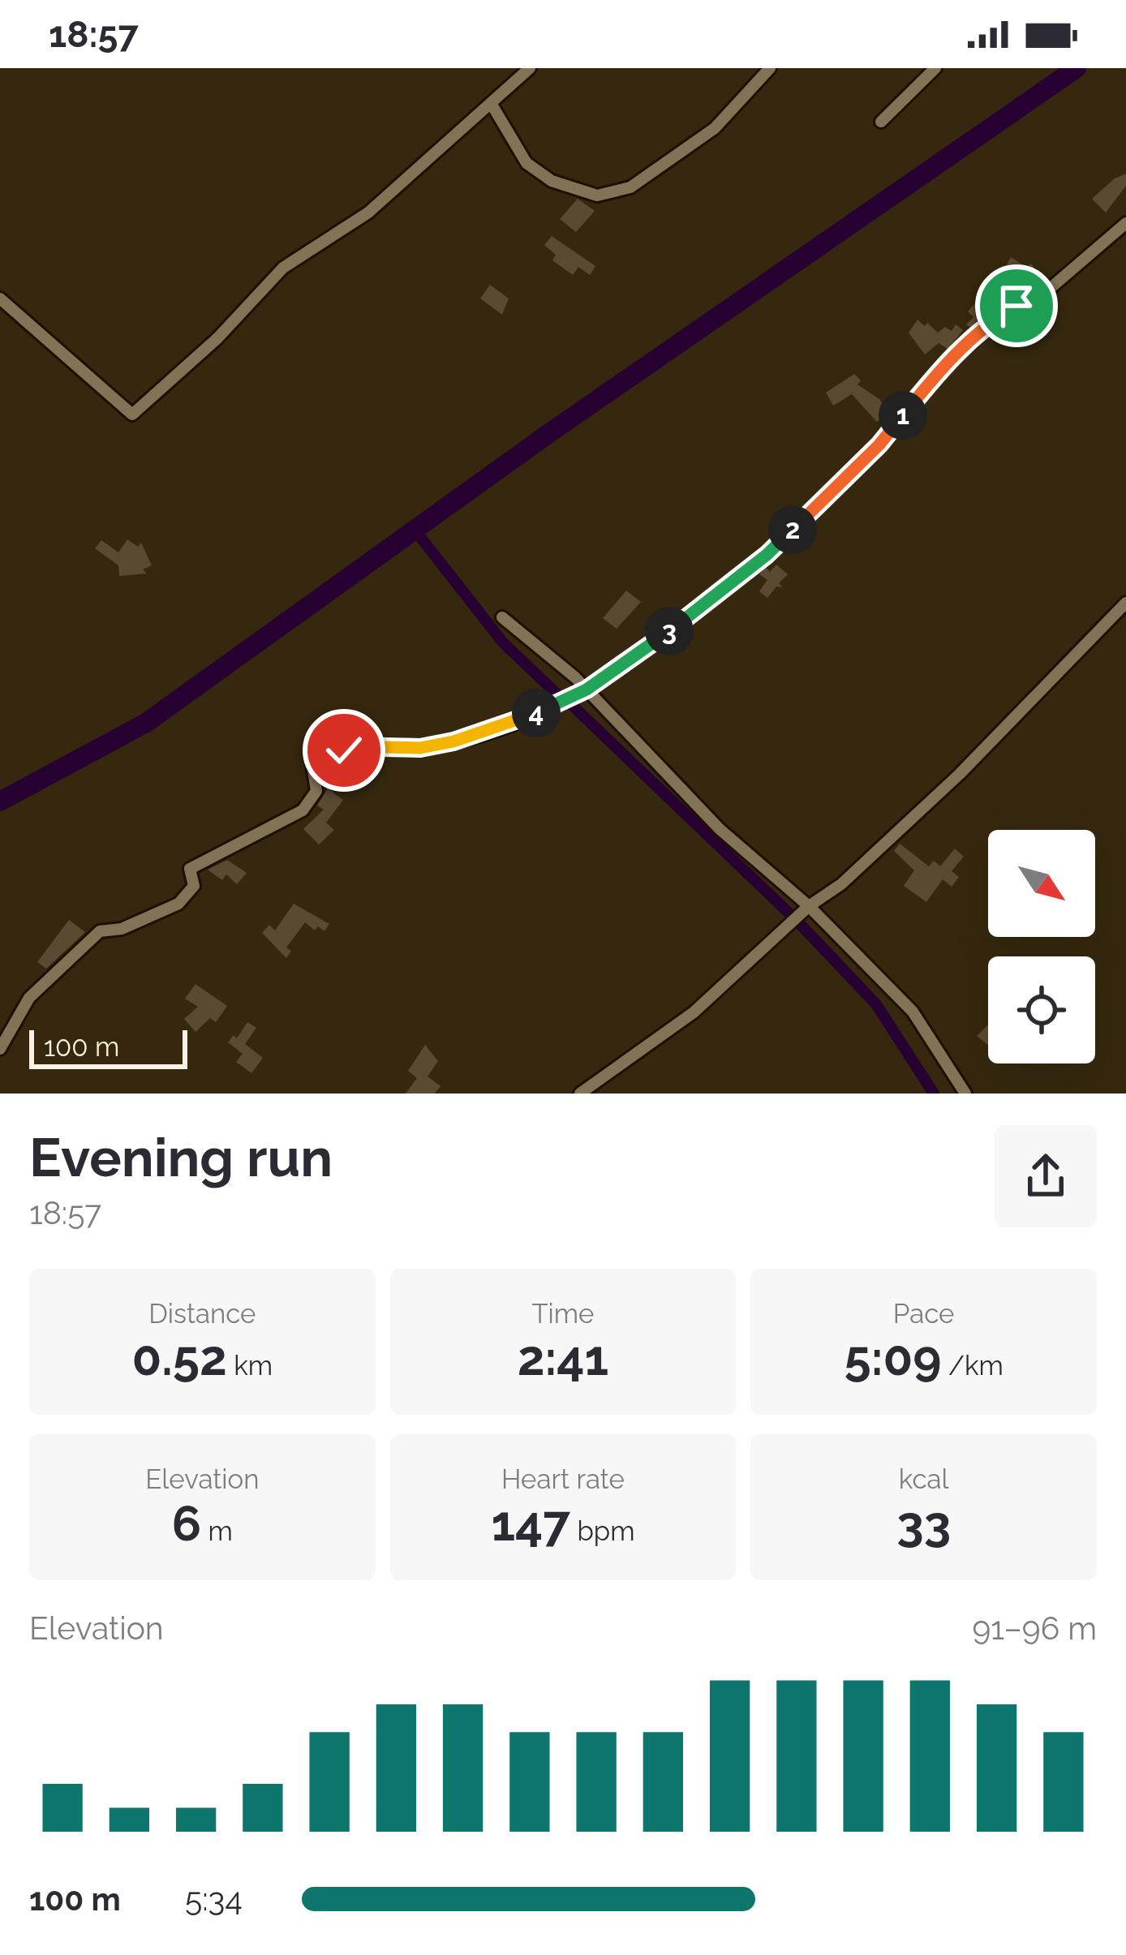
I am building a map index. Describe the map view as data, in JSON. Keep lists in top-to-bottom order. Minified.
{"scale_bar":"100 m","north":"bottom right","page":{"status":"18:57","pins":["1","2","3","4"],"scale":"100 m","heading":["Evening run","18:57"],"stats":[["Distance","0.52 km"],["Time","2:41"],["Pace","5:09 /km"],["Elevation","6 m"],["Heart rate","147 bpm"],["kcal","33"]],"chart":["Elevation","91–96 m"],"list":[{"name":"100 m","note":"5:34"}]}}
